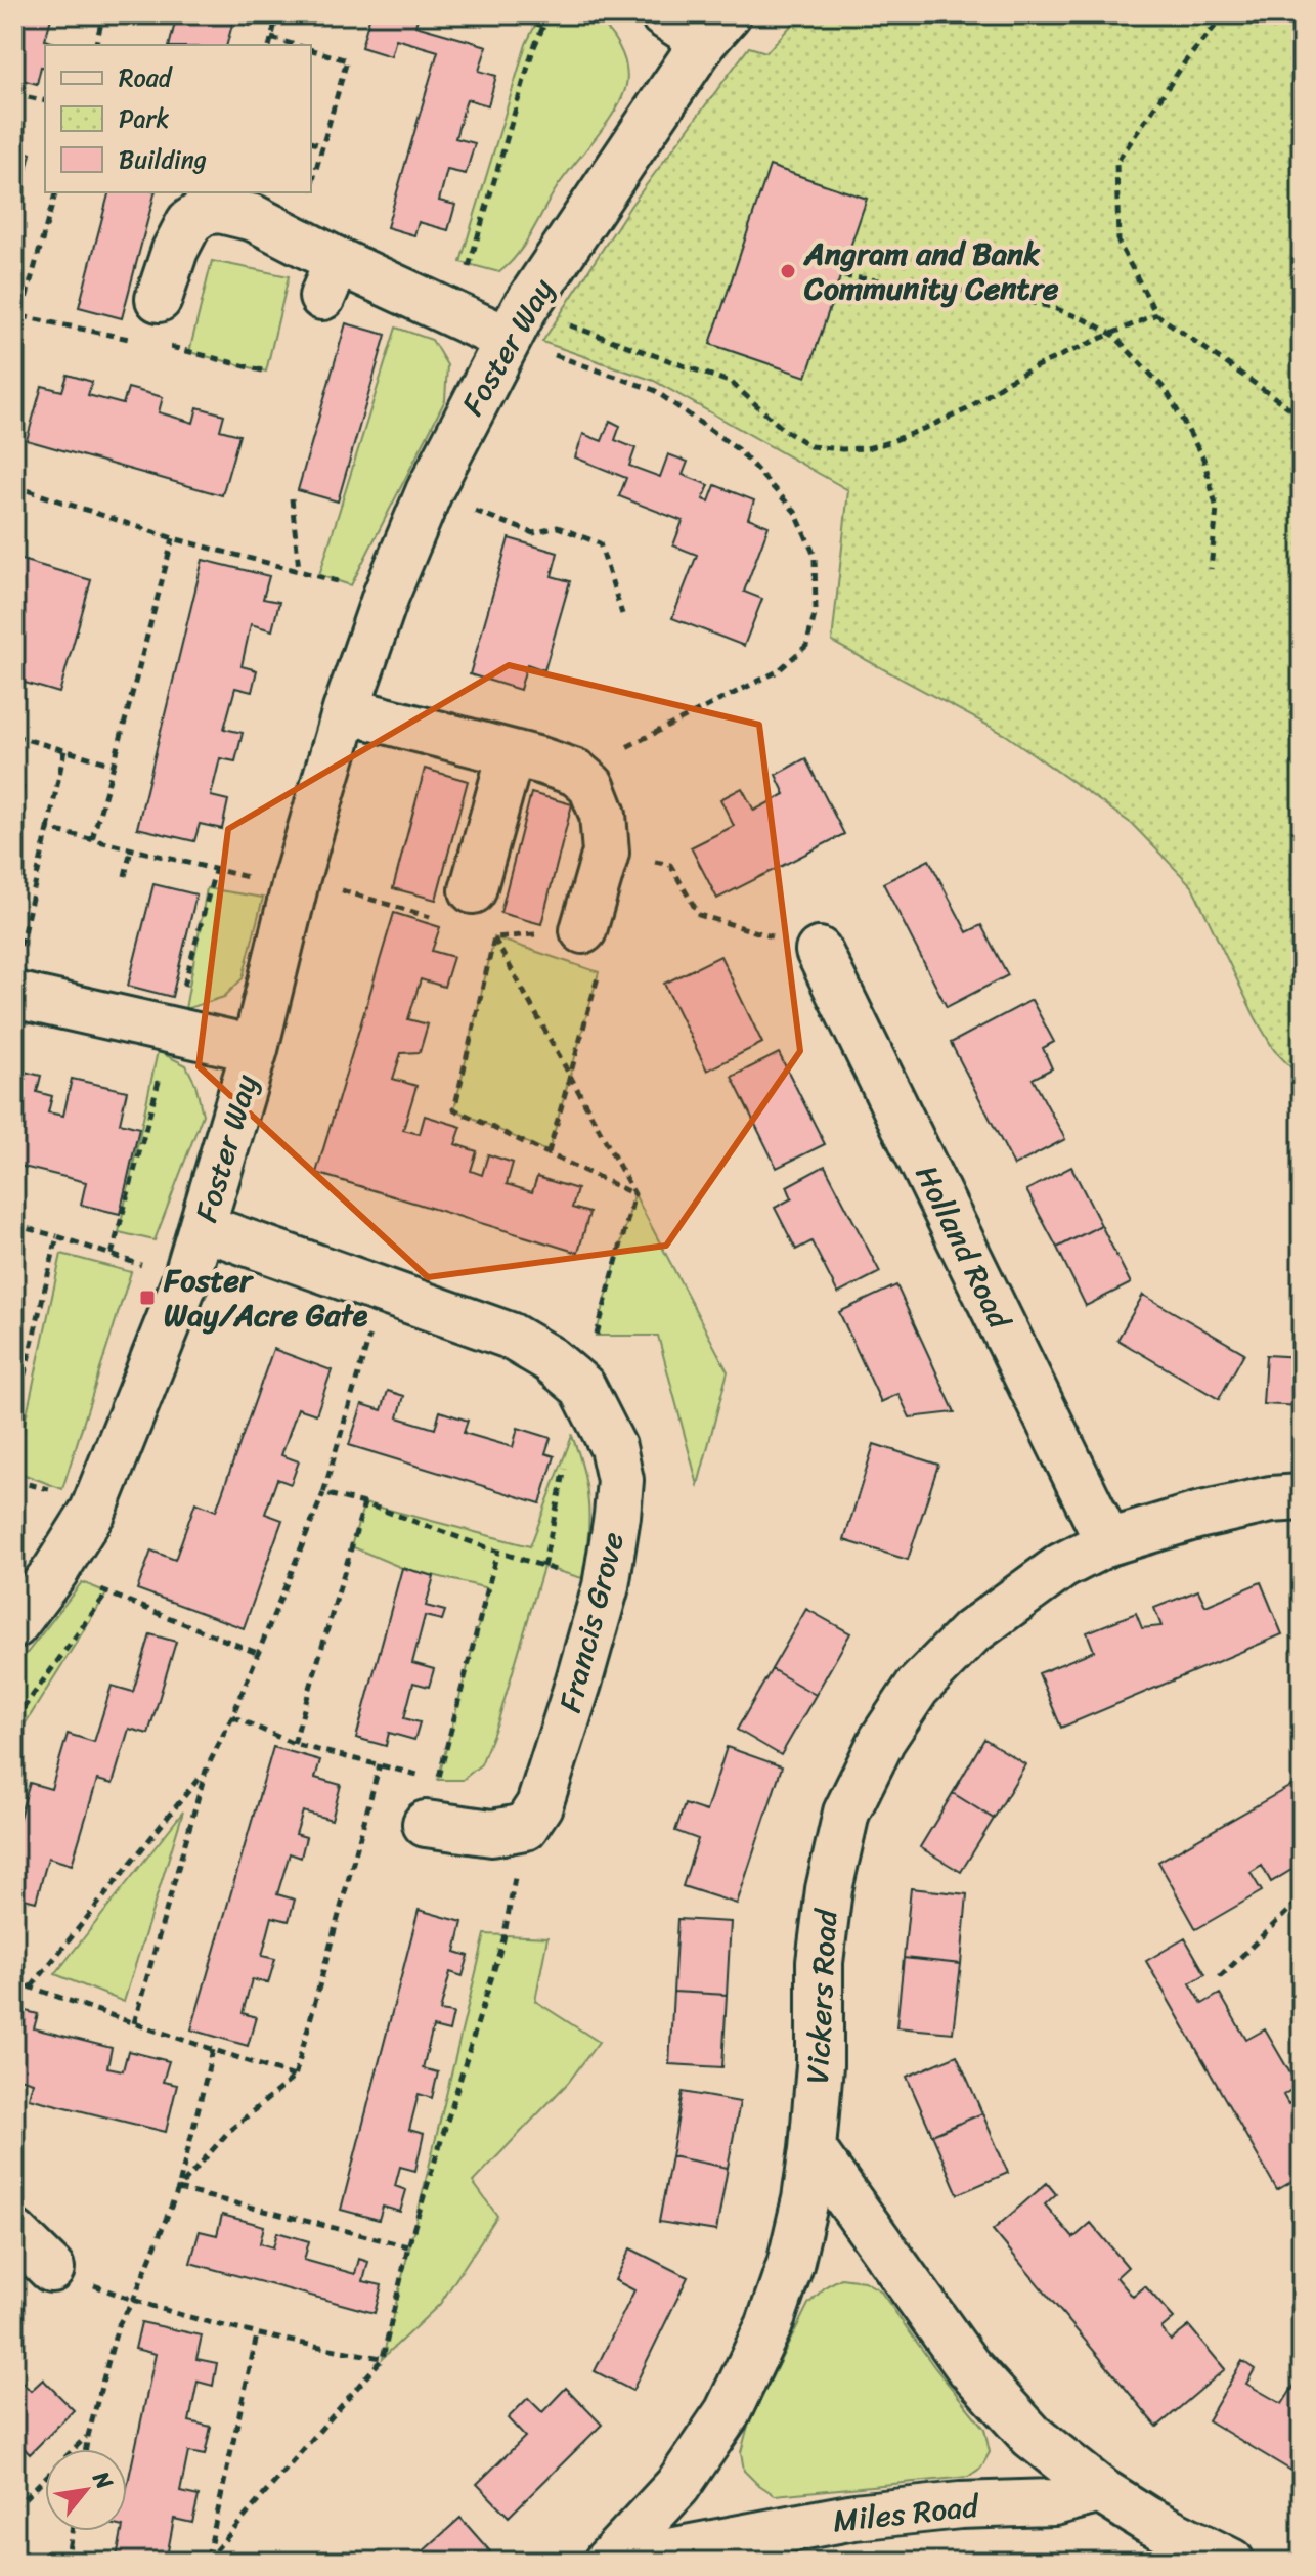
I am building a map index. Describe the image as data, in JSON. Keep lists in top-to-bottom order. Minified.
{"streets":{"street":["Foster Way","Holland Road","Francis Grove","Vickers Road","Miles Road"]},"crossings":[["Foster Way","Francis Grove"],["Holland Road","Vickers Road"]],"places":{"other":["Angram and Bank Community Centre"],"transit":["Foster Way/Acre Gate"]},"legend":["Road","Park","Building"],"north":"top right"}
